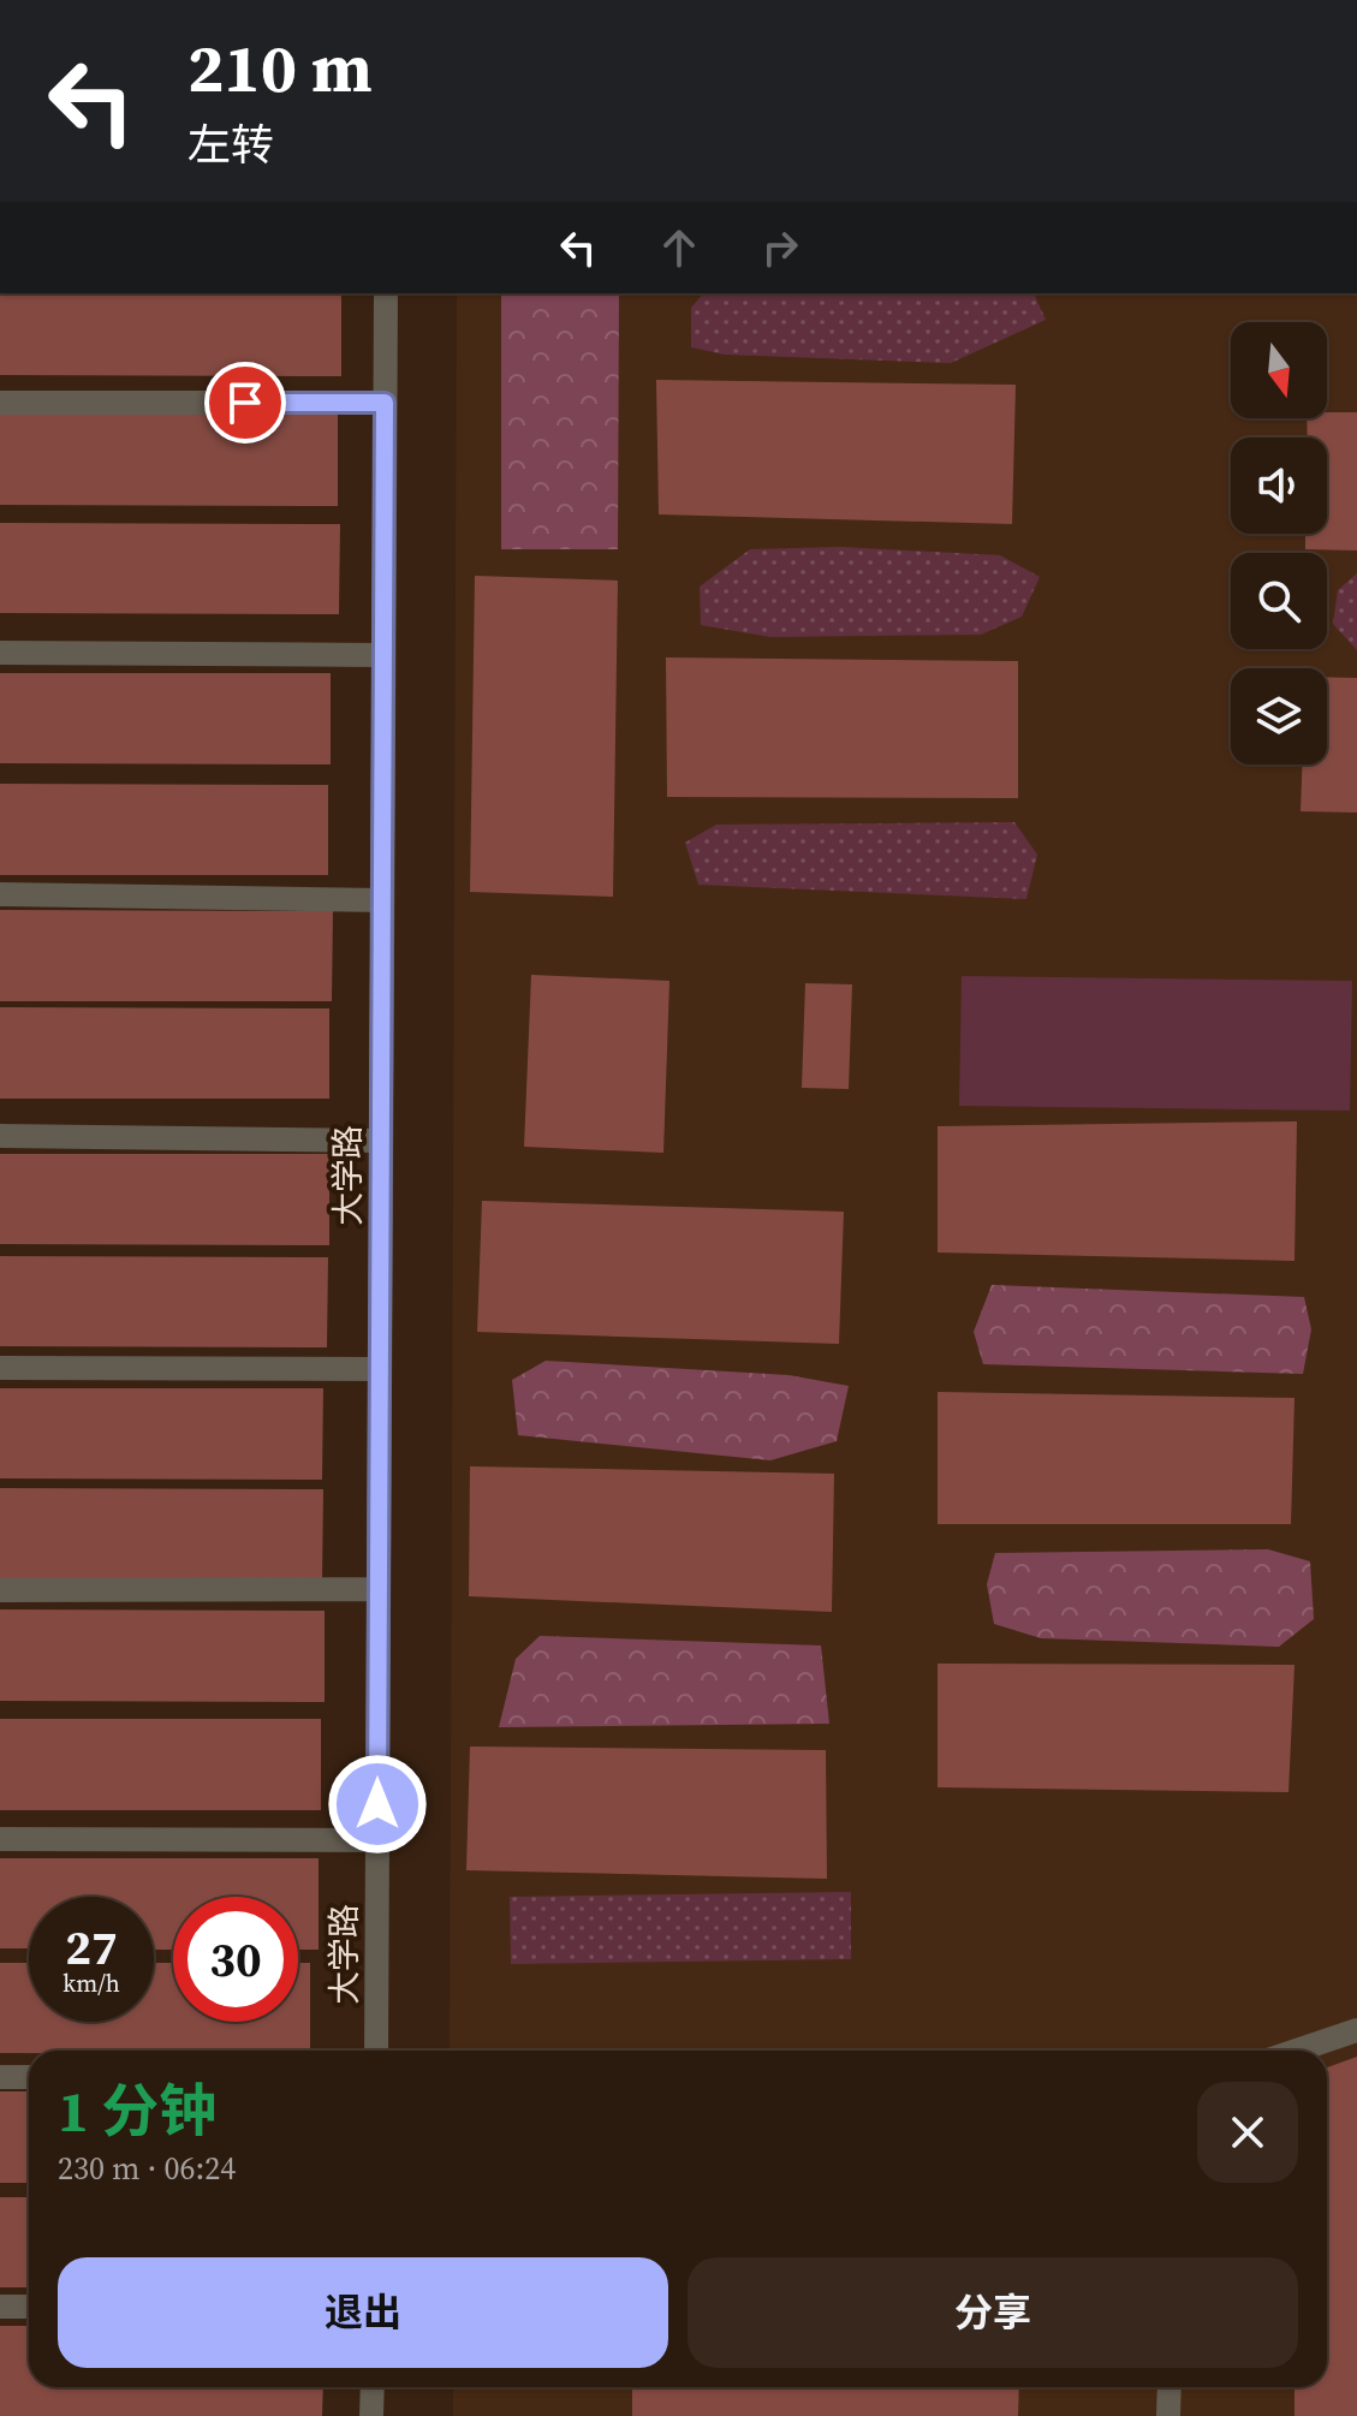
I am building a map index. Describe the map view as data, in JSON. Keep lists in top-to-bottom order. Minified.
{"streets":{"street":["大学路"]},"north":"bottom","page":{"turn":["210 m","左转"],"speed":"27 km/h","limit":"30","heading":["1 分钟","230 m · 06:24"],"buttons":["退出","分享"]}}
